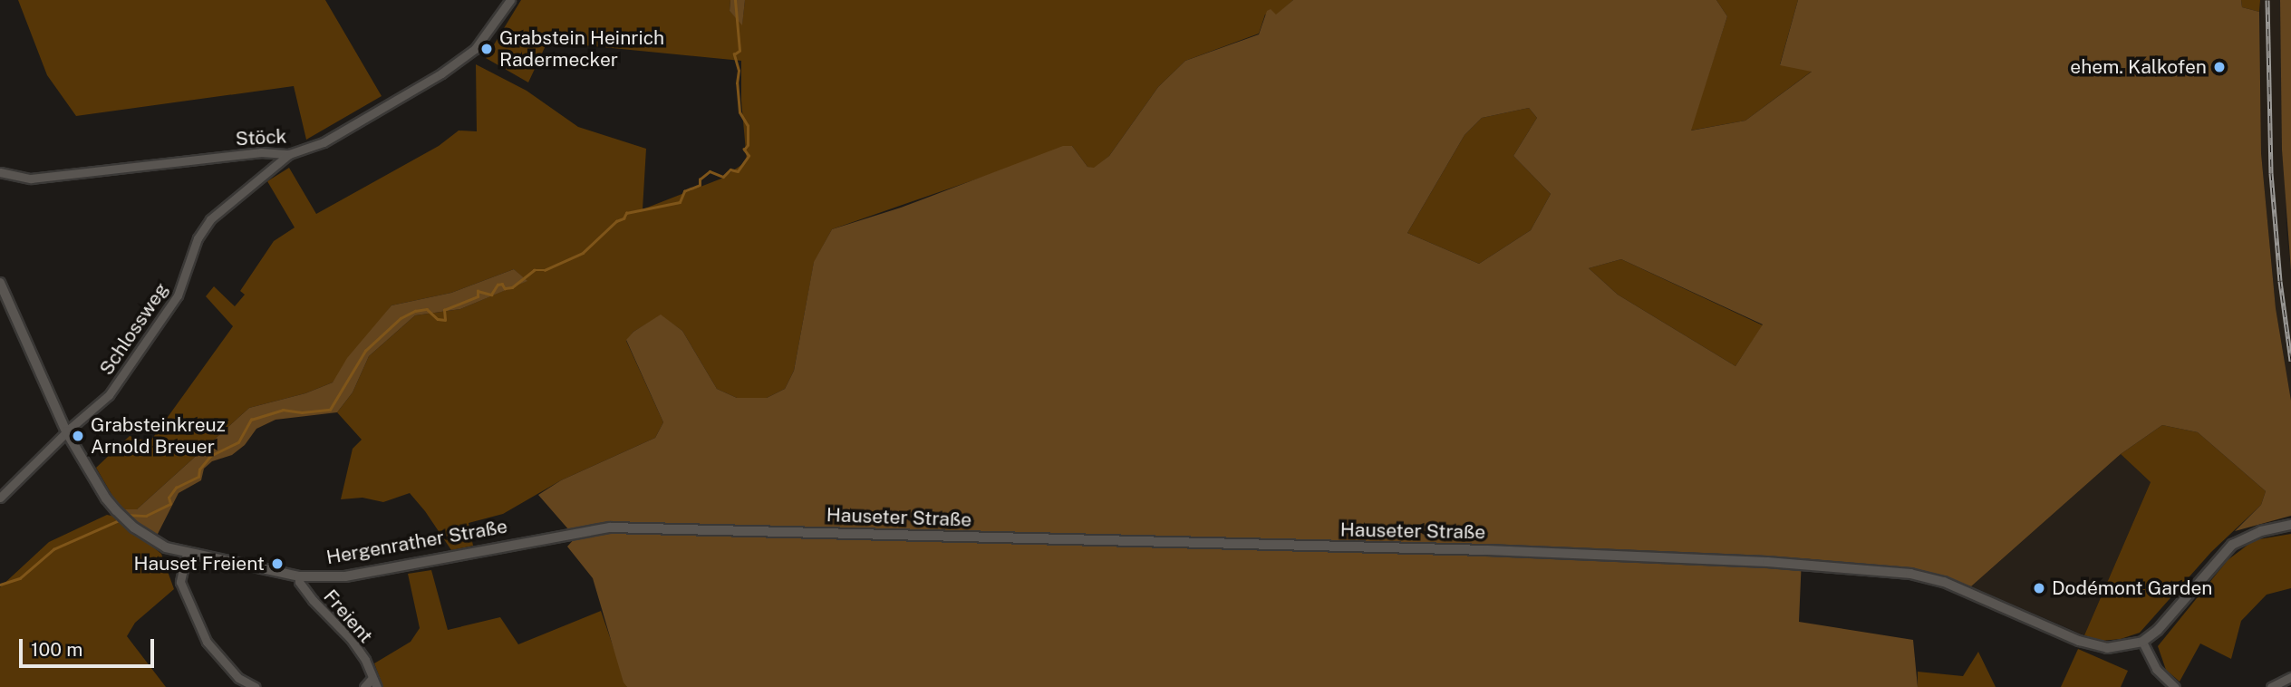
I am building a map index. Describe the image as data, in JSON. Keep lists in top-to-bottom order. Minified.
{"streets":{"street":["Stöck","Schlossweg","Hauseter Straße","Hergenrather Straße","Freient"]},"crossings":[["Stöck","Schlossweg"],["Schlossweg","Hergenrather Straße"],["Hauseter Straße","Hergenrather Straße"],["Hergenrather Straße","Freient"]],"places":["Grabstein Heinrich Radermecker","ehem. Kalkofen","Grabsteinkreuz Arnold Breuer","Hauset Freient","Dodémont Garden"],"scale_bar":"100 m"}
